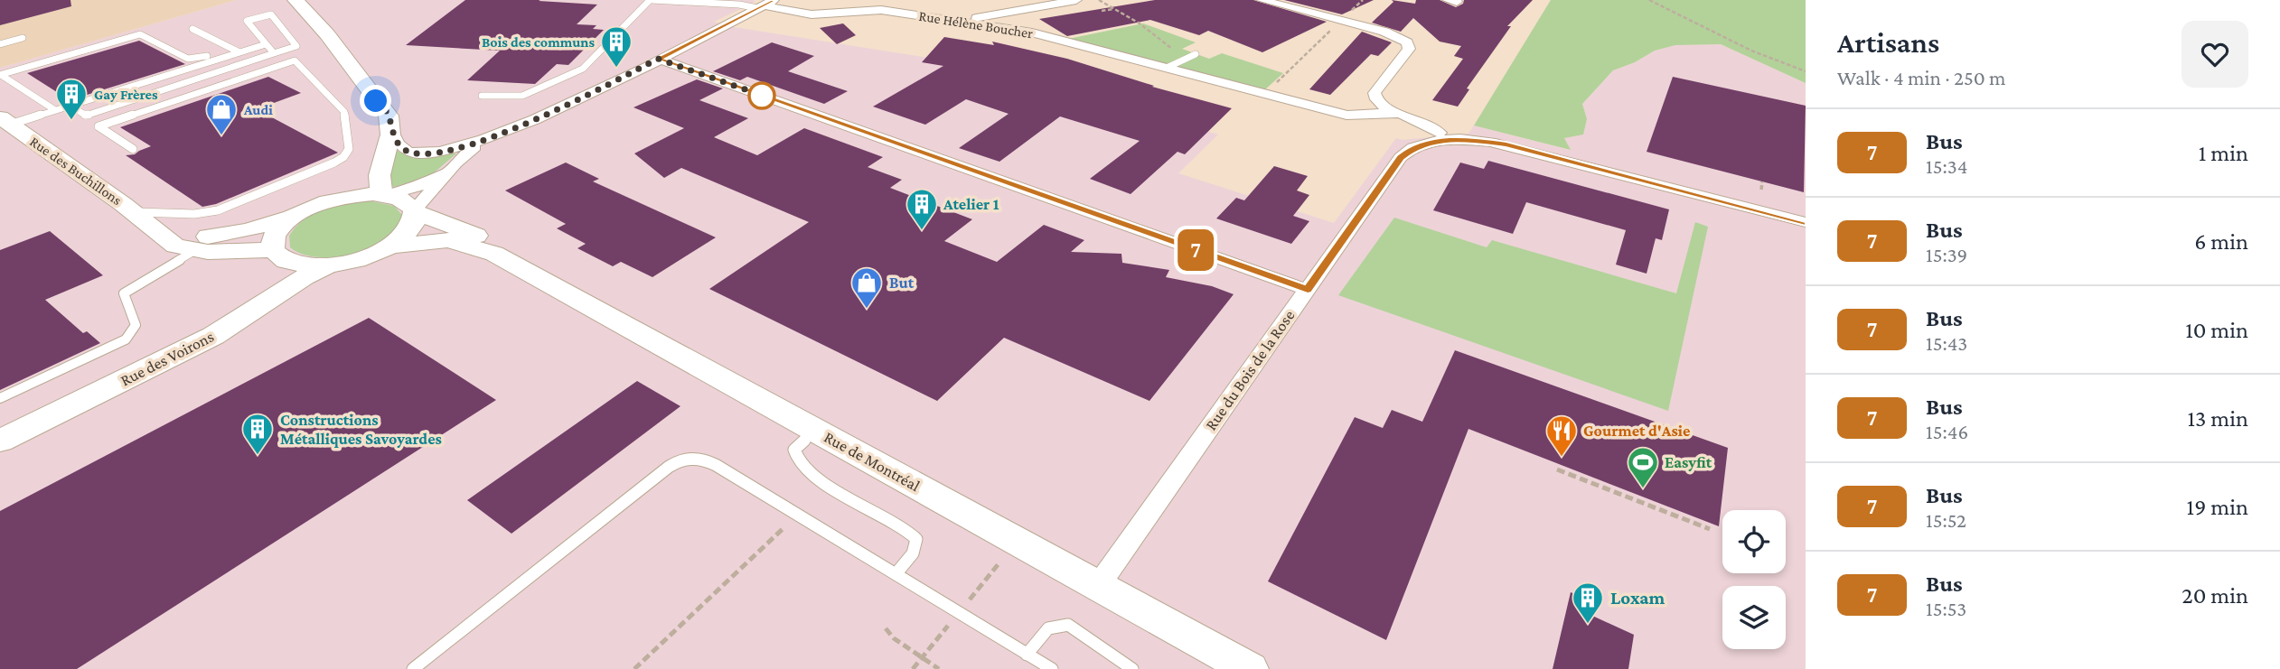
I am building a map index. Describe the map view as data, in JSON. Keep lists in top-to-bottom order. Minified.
{"streets":{"street":["Rue Hélène Boucher","Rue des Buchillons","Rue des Voirons","Rue du Bois de la Rose","Rue de Montréal"]},"crossings":[["Rue des Buchillons","Rue des Voirons"],["Rue du Bois de la Rose","Rue de Montréal"]],"places":{"building":["Bois des communs","Gay Frères","Atelier 1","Constructions Métalliques Savoyardes","Loxam"],"shop":["Audi","But"],"restaurant":["Gourmet d'Asie"],"sports":["Easyfit"]},"lines":["bus line 7"],"page":{"on_map":"7","heading":["Artisans","Walk · 4 min · 250 m"],"list":[{"mark":"7","name":"Bus","note":"15:34","value":"1 min"},{"mark":"7","name":"Bus","note":"15:39","value":"6 min"},{"mark":"7","name":"Bus","note":"15:43","value":"10 min"},{"mark":"7","name":"Bus","note":"15:46","value":"13 min"},{"mark":"7","name":"Bus","note":"15:52","value":"19 min"},{"mark":"7","name":"Bus","note":"15:53","value":"20 min"}]}}
